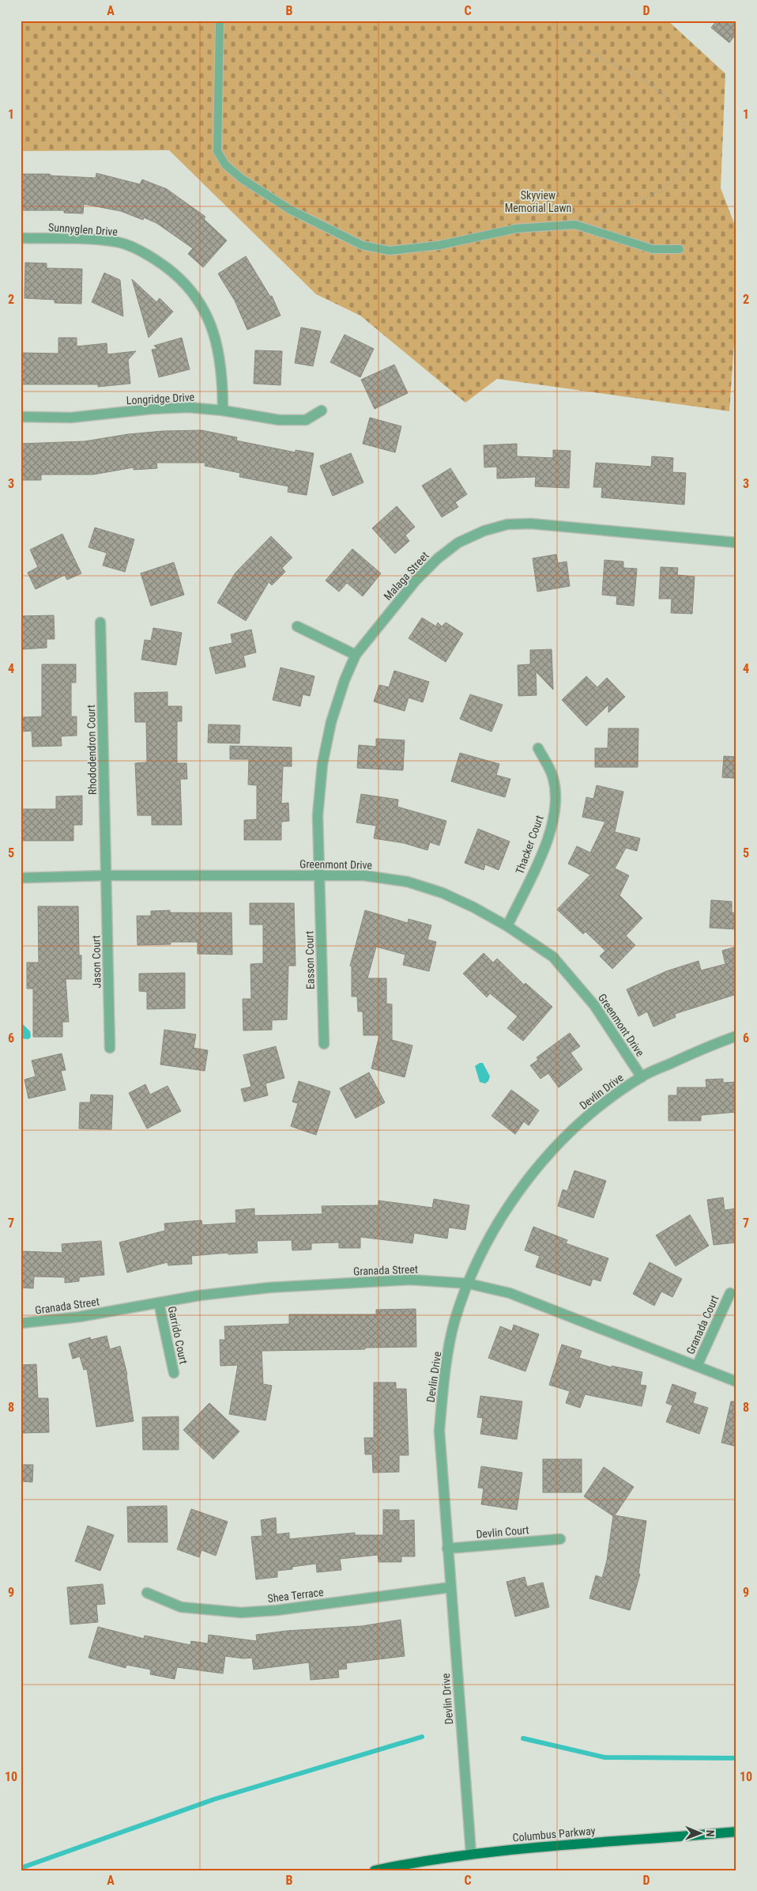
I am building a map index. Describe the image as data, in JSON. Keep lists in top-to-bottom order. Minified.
{"streets":{"main road":["Columbus Parkway"],"street":["Sunnyglen Drive","Longridge Drive","Malaga Street","Rhododendron Court","Thacker Court","Greenmont Drive","Easson Court","Jason Court","Devlin Drive","Granada Street","Granada Court","Garrido Court","Devlin Court","Shea Terrace"]},"crossings":[["Sunnyglen Drive","Longridge Drive"],["Malaga Street","Greenmont Drive"],["Malaga Street","Easson Court"],["Rhododendron Court","Greenmont Drive"],["Rhododendron Court","Jason Court"],["Thacker Court","Greenmont Drive"],["Greenmont Drive","Easson Court"],["Greenmont Drive","Jason Court"],["Greenmont Drive","Devlin Drive"],["Devlin Drive","Granada Street"],["Devlin Drive","Devlin Court"],["Devlin Drive","Shea Terrace"],["Devlin Drive","Columbus Parkway"],["Granada Street","Granada Court"],["Granada Street","Garrido Court"]],"parks":["Skyview Memorial Lawn"],"north":"right","grid":{"columns":["A","B","C","D"],"rows":["1","2","3","4","5","6","7","8","9","10"]}}
